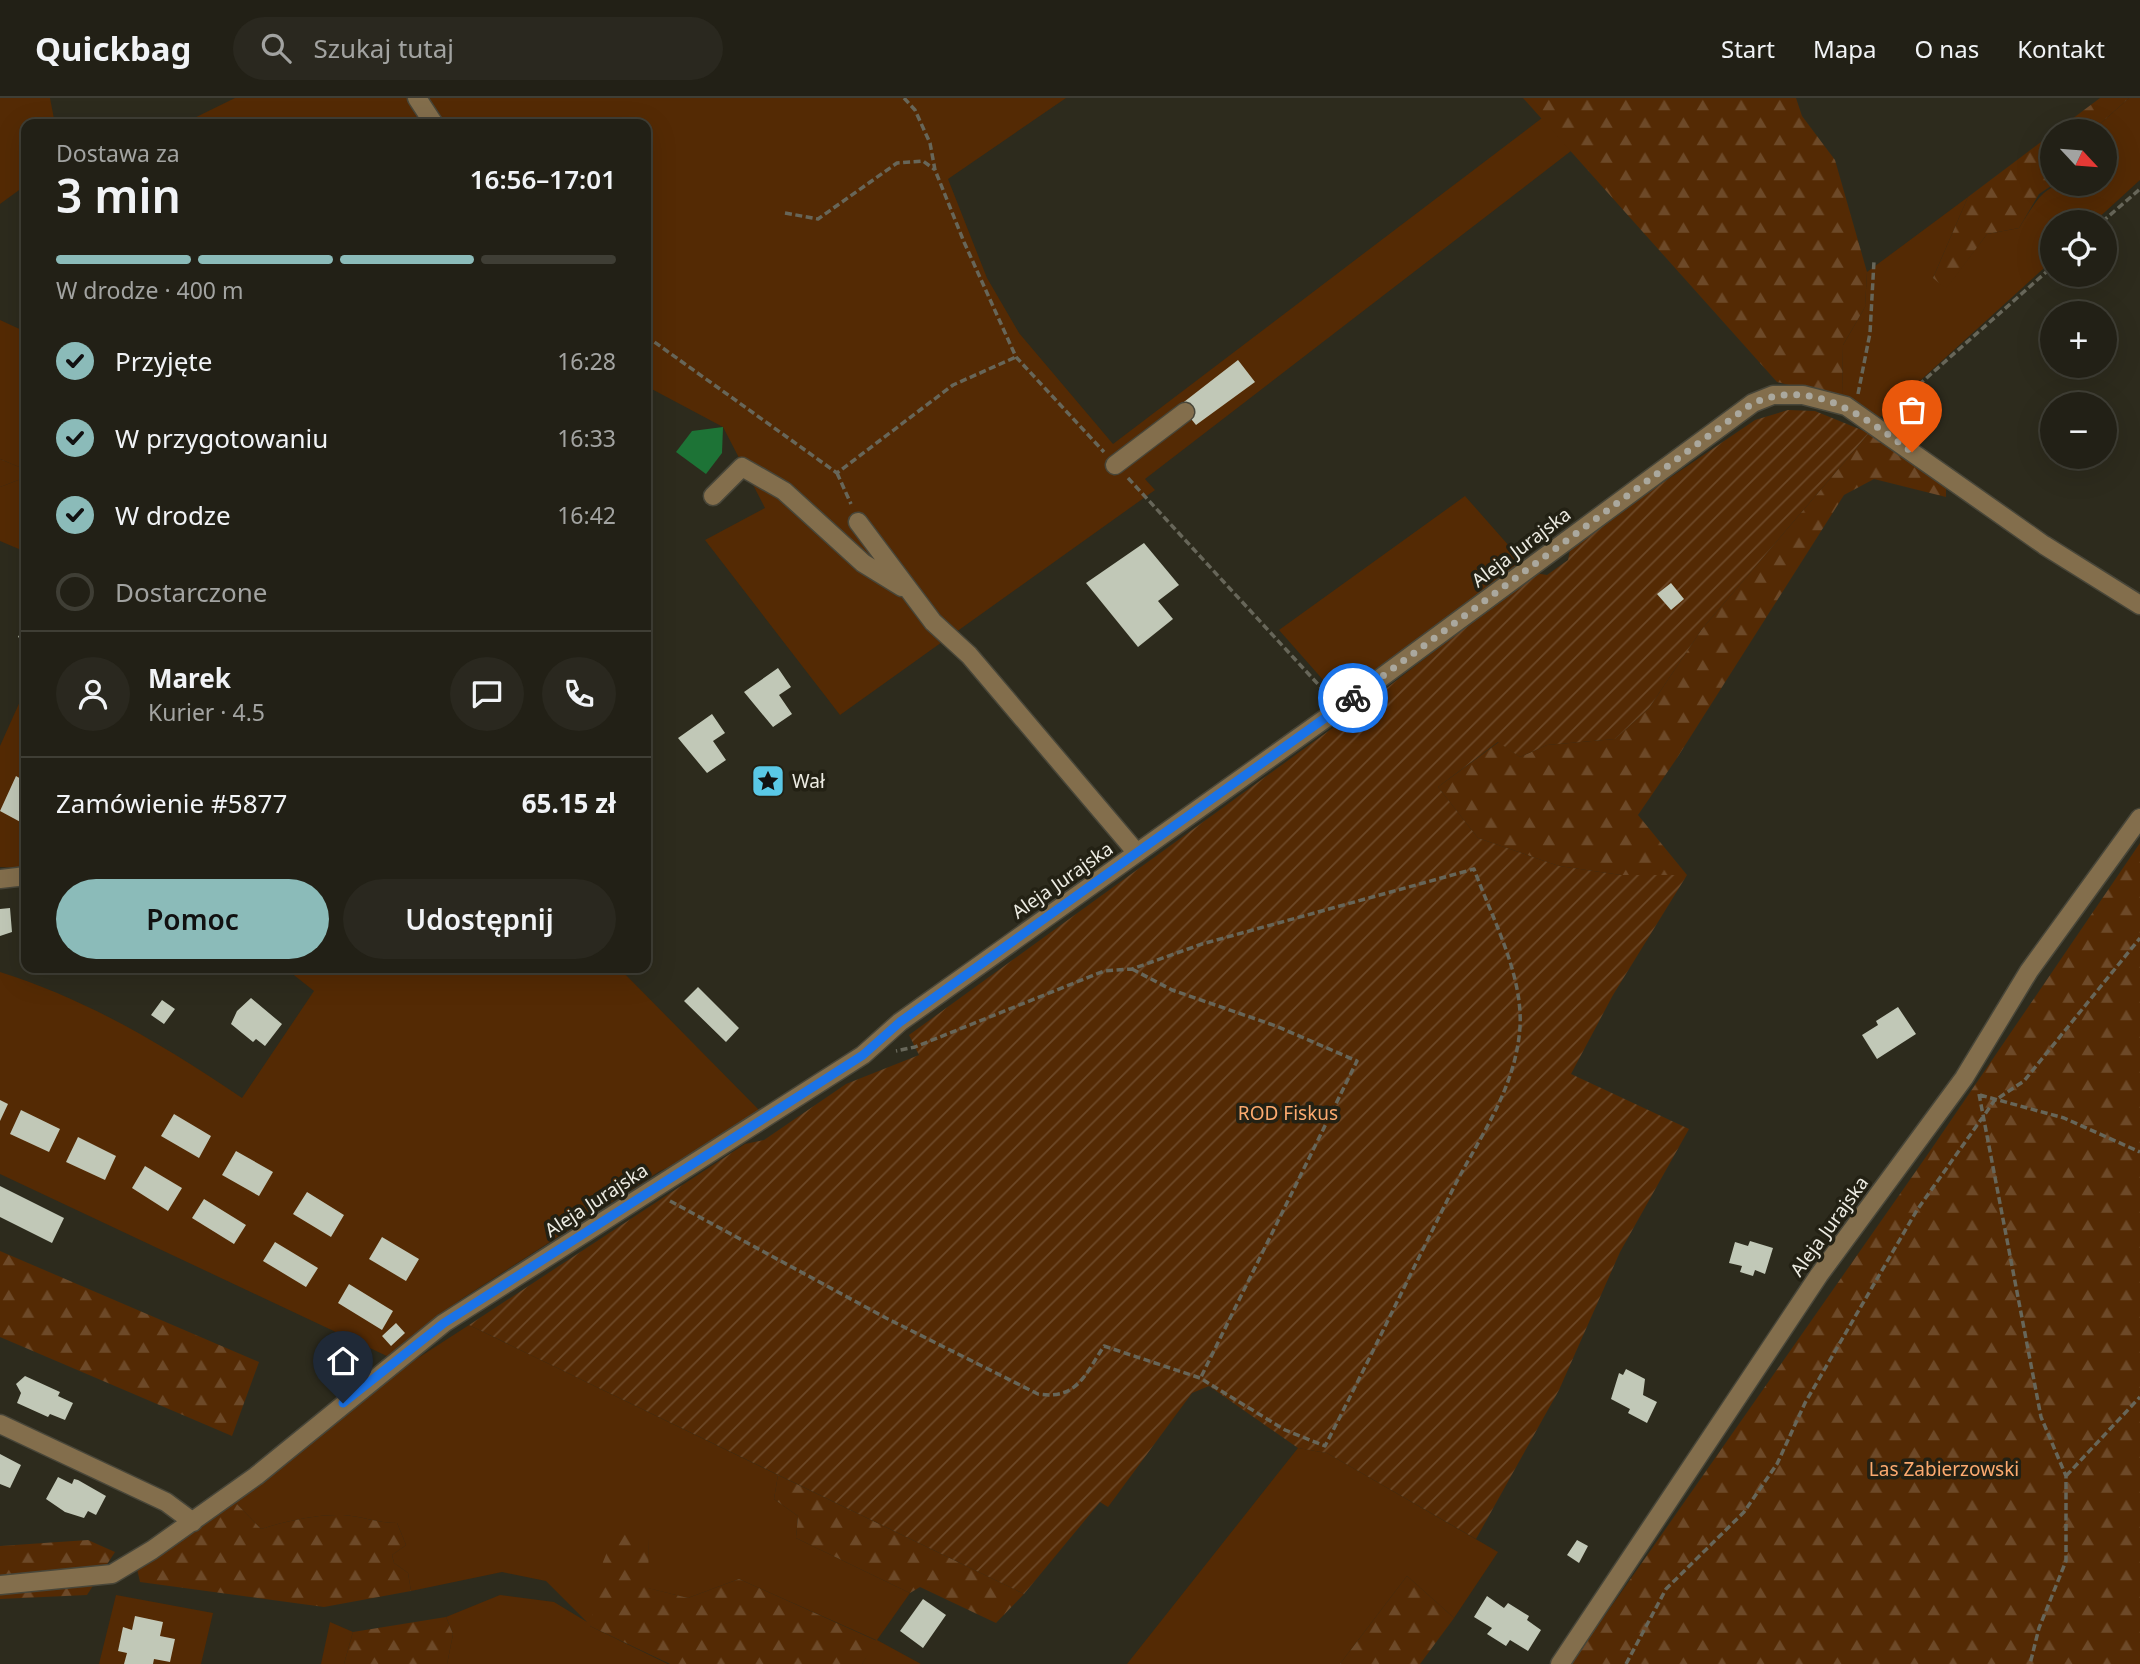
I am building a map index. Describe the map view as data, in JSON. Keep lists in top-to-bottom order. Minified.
{"streets":{"street":["Aleja Jurajska"]},"parks":["ROD Fiskus","Las Zabierzowski"],"places":{"place":["Wał"]},"north":"bottom right","page":{"header":"Quickbag","search":"Szukaj tutaj","nav":["Start","Mapa","O nas","Kontakt"],"map_buttons":["+","−"],"heading":["3 min","Dostawa za","16:56–17:01"],"panel":["Marek","Kurier · 4.5","Zamówienie #5877","65.15 zł"],"bar":"W drodze · 400 m","list":[["Przyjęte","16:28"],["W przygotowaniu","16:33"],["W drodze","16:42"],"Dostarczone"],"buttons":["Pomoc","Udostępnij"]}}
